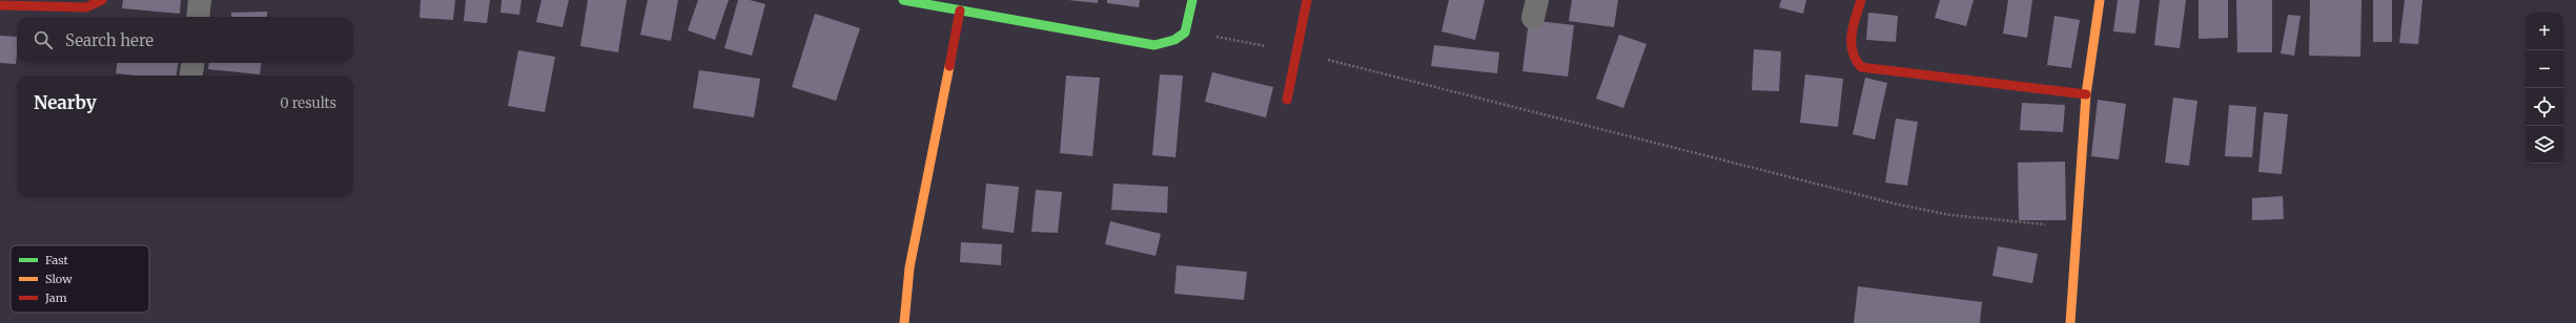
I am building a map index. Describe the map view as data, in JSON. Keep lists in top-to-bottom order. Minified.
{"legend":["Fast","Slow","Jam"],"page":{"map_buttons":["+","−"],"search":"Search here","heading":["Nearby","0 results"]}}
